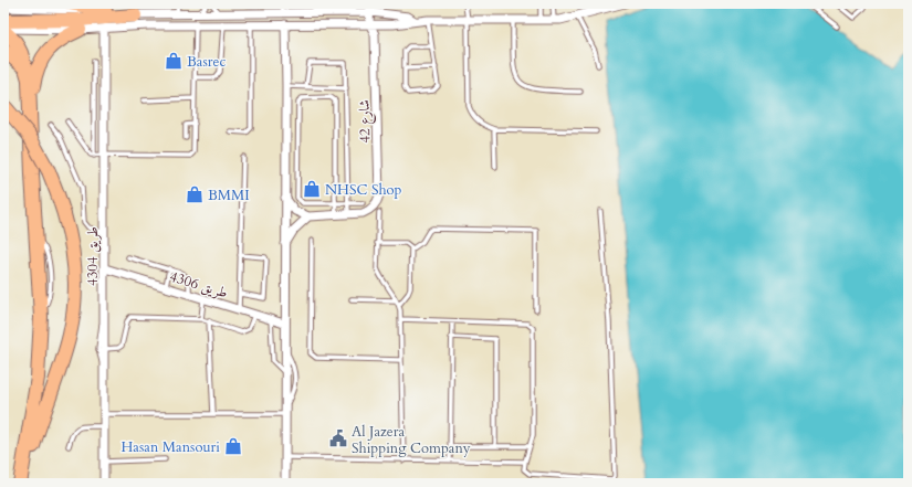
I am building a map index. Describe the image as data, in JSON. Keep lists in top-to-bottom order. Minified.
{"streets":{"street":["شارع 42","طريق 4304","طريق 4306"]},"crossings":[["طريق 4304","طريق 4306"]],"places":{"shop":["Basrec","NHSC Shop","BMMI","Hasan Mansouri"],"public building":["Al Jazera Shipping Company"]}}
